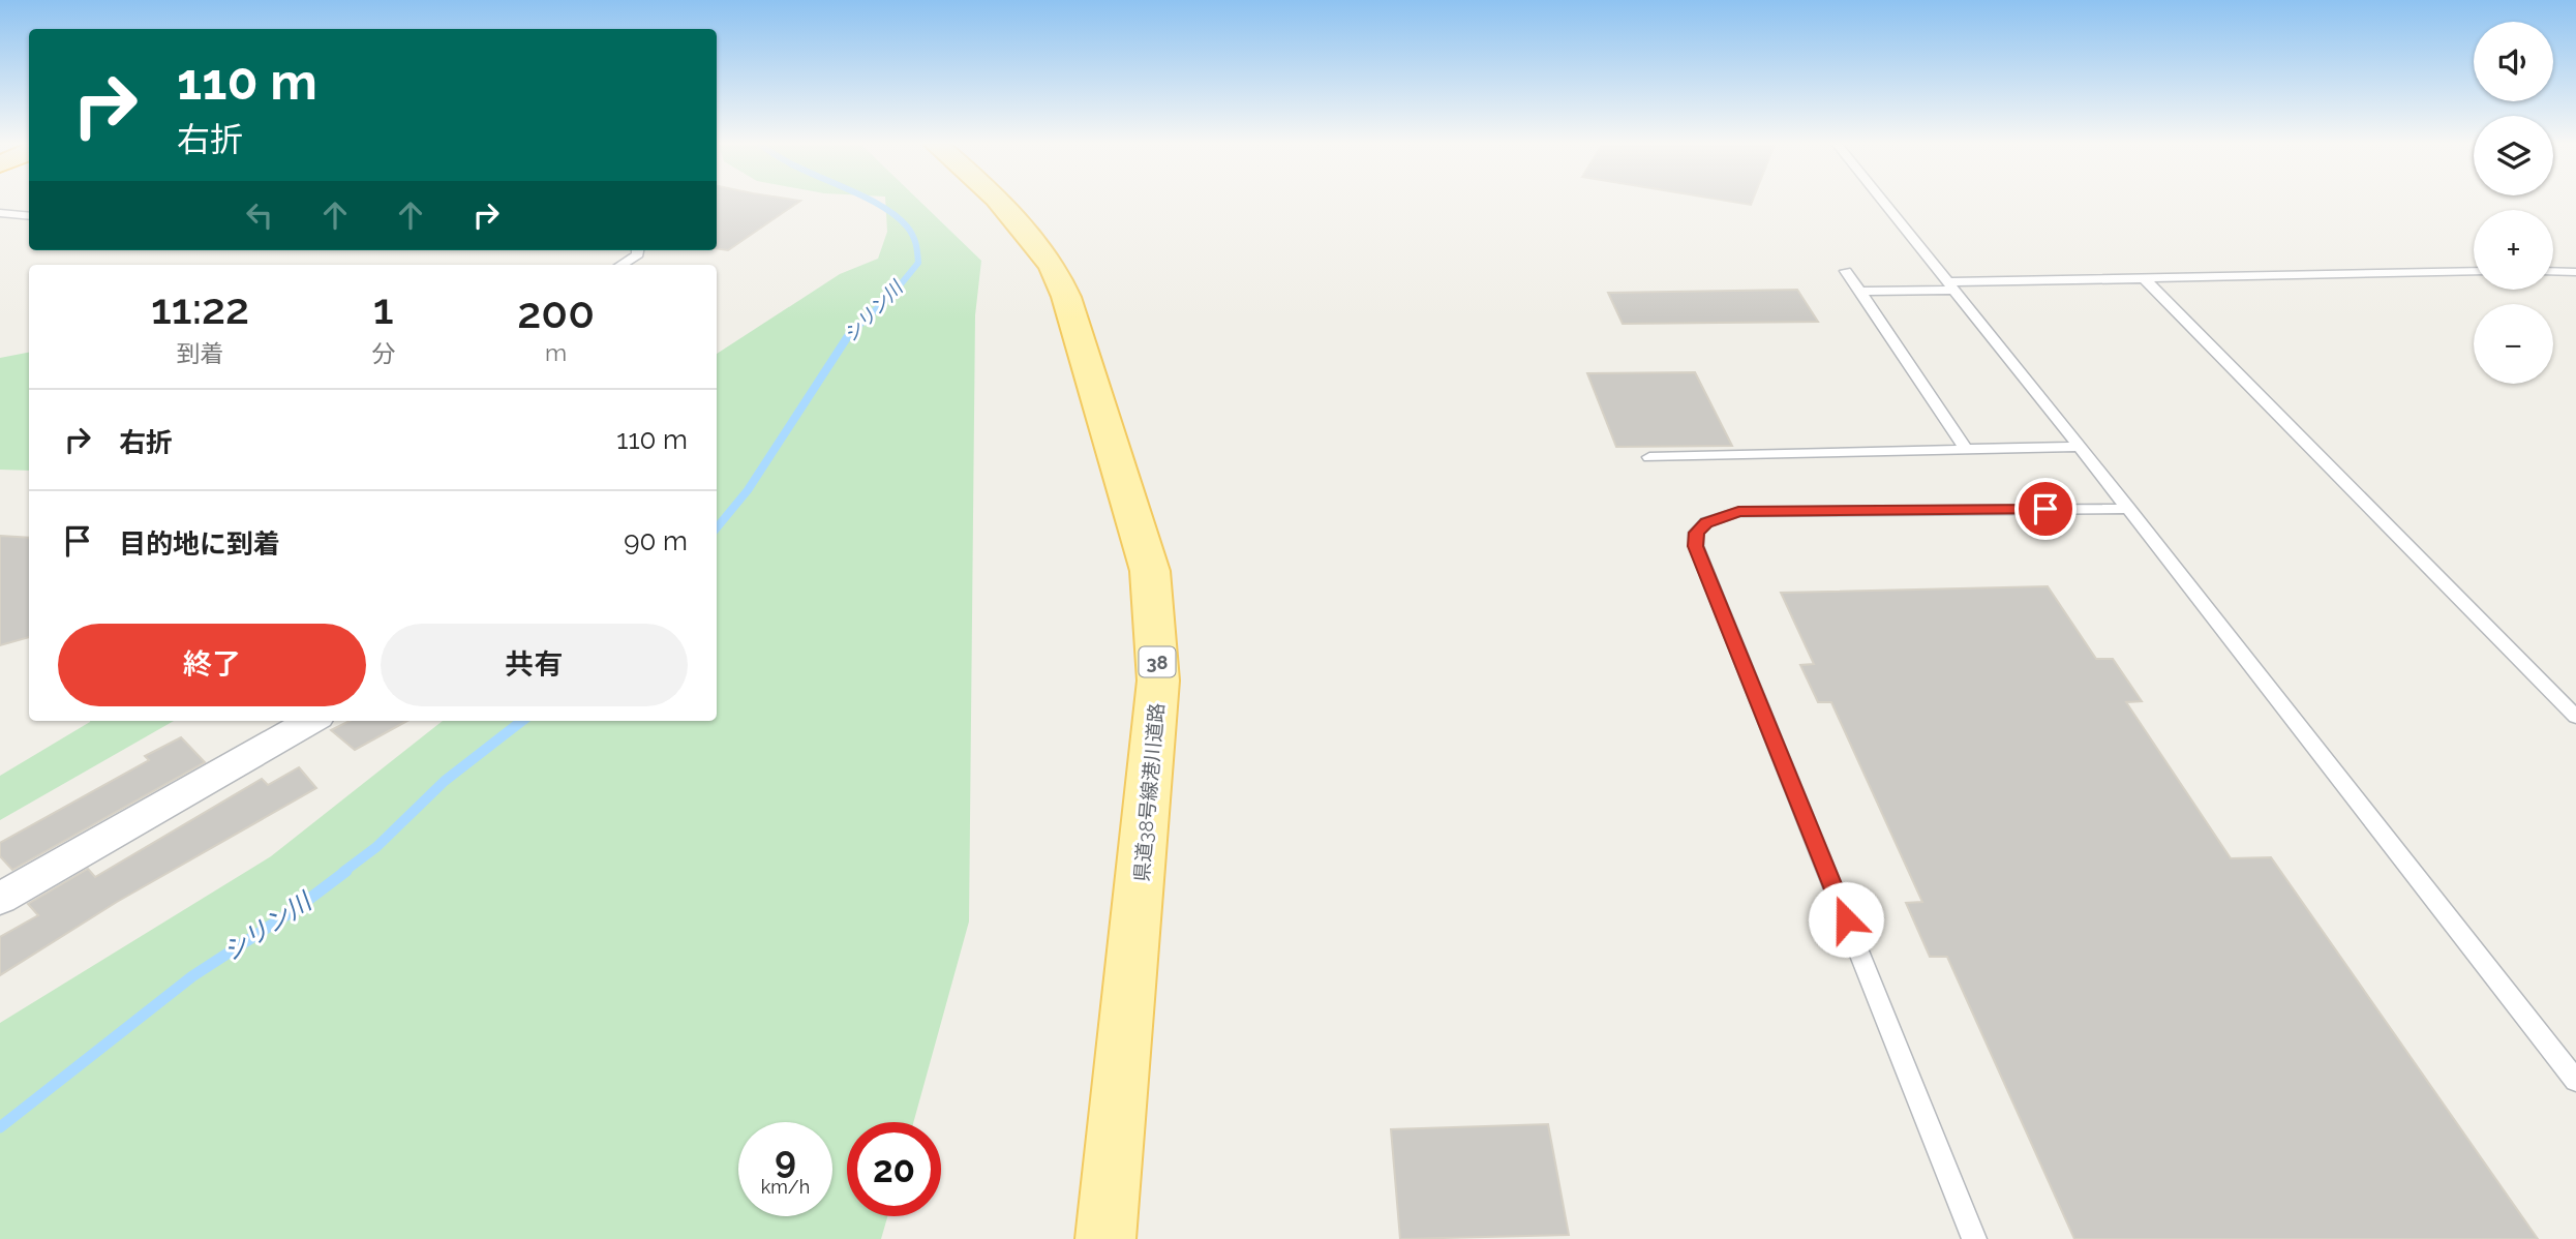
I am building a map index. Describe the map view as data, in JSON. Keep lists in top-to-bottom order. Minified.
{"streets":{"main road":["38","県道38号線港川道路"]},"water":["シリン川"],"page":{"map_buttons":["+","−"],"turn":["110 m","右折"],"eta":["11:22","到着","1","分","200","m"],"list":[{"name":"右折","value":"110 m"},{"name":"目的地に到着","value":"90 m"}],"buttons":["終了","共有"],"speed":"9 km/h","limit":"20"}}
